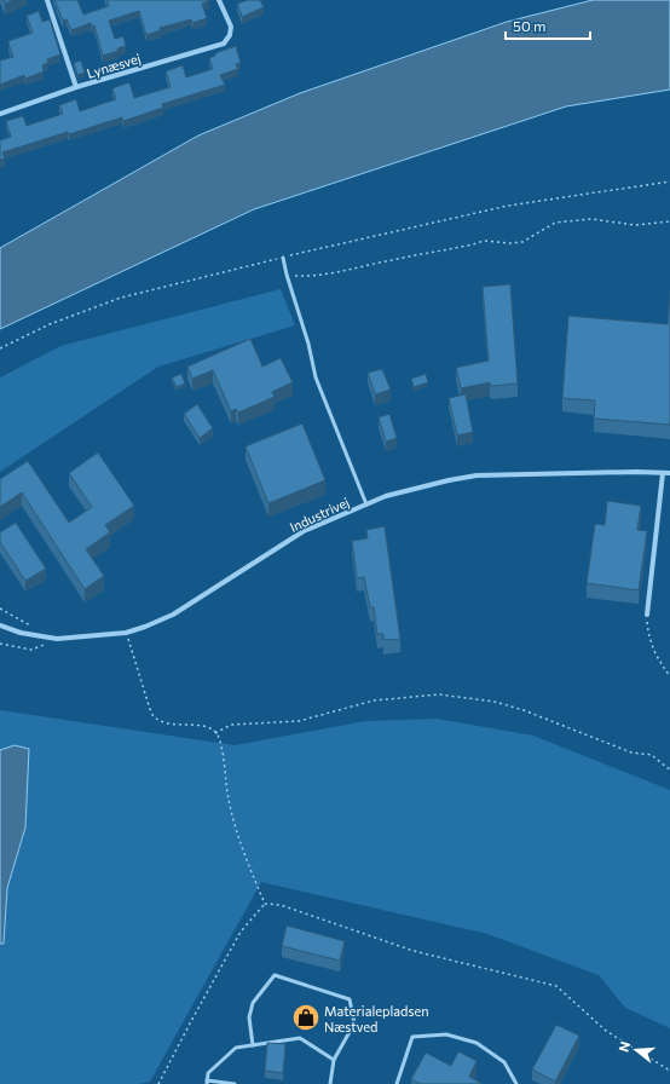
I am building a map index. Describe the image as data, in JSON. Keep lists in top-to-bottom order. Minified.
{"streets":{"street":["Lynæsvej","Industrivej"]},"places":{"shop":["Materialepladsen Næstved"]},"scale_bar":"50 m","north":"left"}
